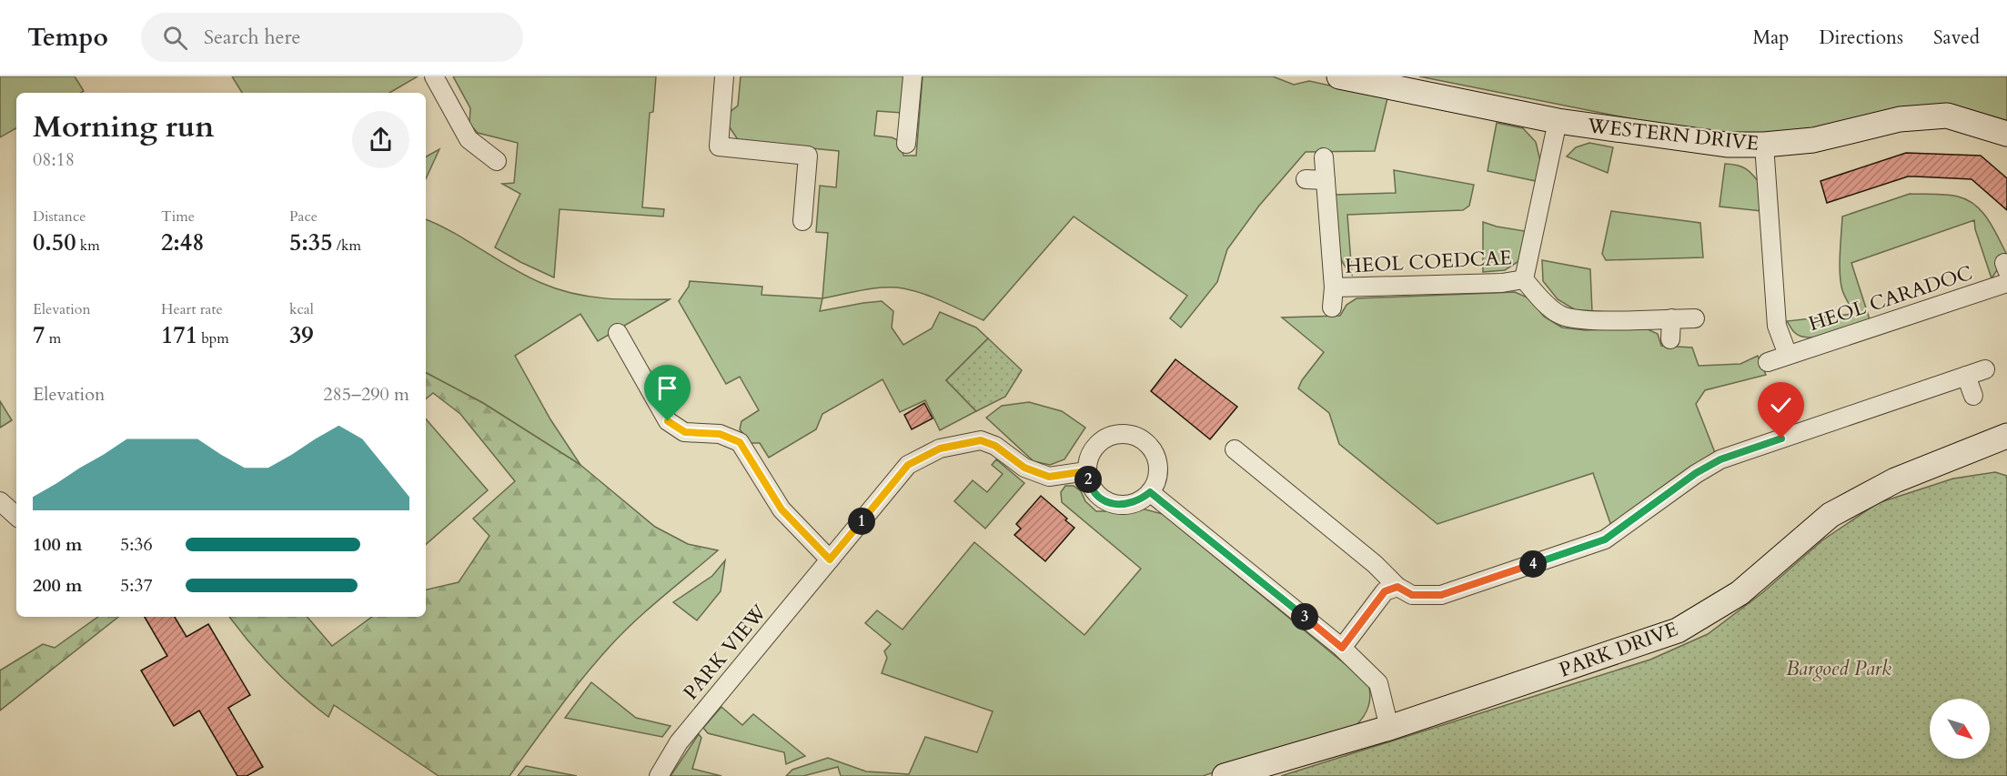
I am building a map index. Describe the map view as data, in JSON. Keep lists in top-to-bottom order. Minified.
{"streets":{"street":["WESTERN DRIVE","HEOL COEDCAE","HEOL CARADOC","PARK DRIVE","PARK VIEW"]},"crossings":[["WESTERN DRIVE","HEOL COEDCAE"],["WESTERN DRIVE","HEOL CARADOC"]],"parks":["Bargoed Park"],"north":"bottom right","page":{"header":"Tempo","search":"Search here","nav":["Map","Directions","Saved"],"heading":["Morning run","08:18"],"stats":[["Distance","0.50 km"],["Time","2:48"],["Pace","5:35 /km"],["Elevation","7 m"],["Heart rate","171 bpm"],["kcal","39"]],"chart":["Elevation","285–290 m"],"pins":["2","1","4","3"],"list":[{"name":"100 m","note":"5:36"},{"name":"200 m","note":"5:37"}]}}
